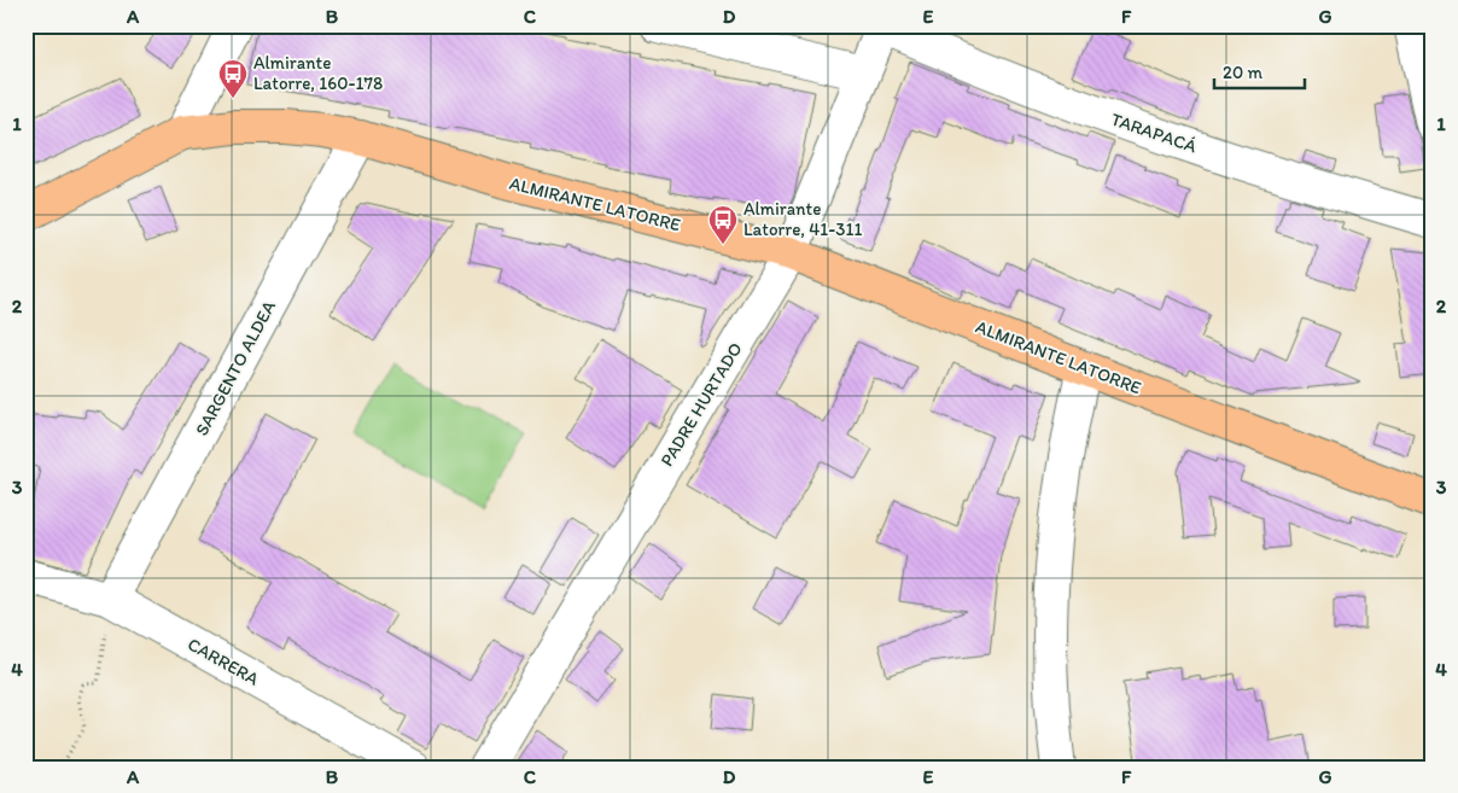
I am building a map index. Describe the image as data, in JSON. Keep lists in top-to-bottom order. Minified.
{"streets":{"main road":["ALMIRANTE LATORRE"],"street":["TARAPACÁ","SARGENTO ALDEA","PADRE HURTADO","CARRERA"]},"crossings":[["TARAPACÁ","PADRE HURTADO"],["ALMIRANTE LATORRE","SARGENTO ALDEA"],["ALMIRANTE LATORRE","PADRE HURTADO"],["SARGENTO ALDEA","CARRERA"]],"places":{"bus stop":["Almirante Latorre, 160-178","Almirante Latorre, 41-311"]},"scale_bar":"20 m","grid":{"columns":["A","B","C","D","E","F","G"],"rows":["1","2","3","4"]}}
